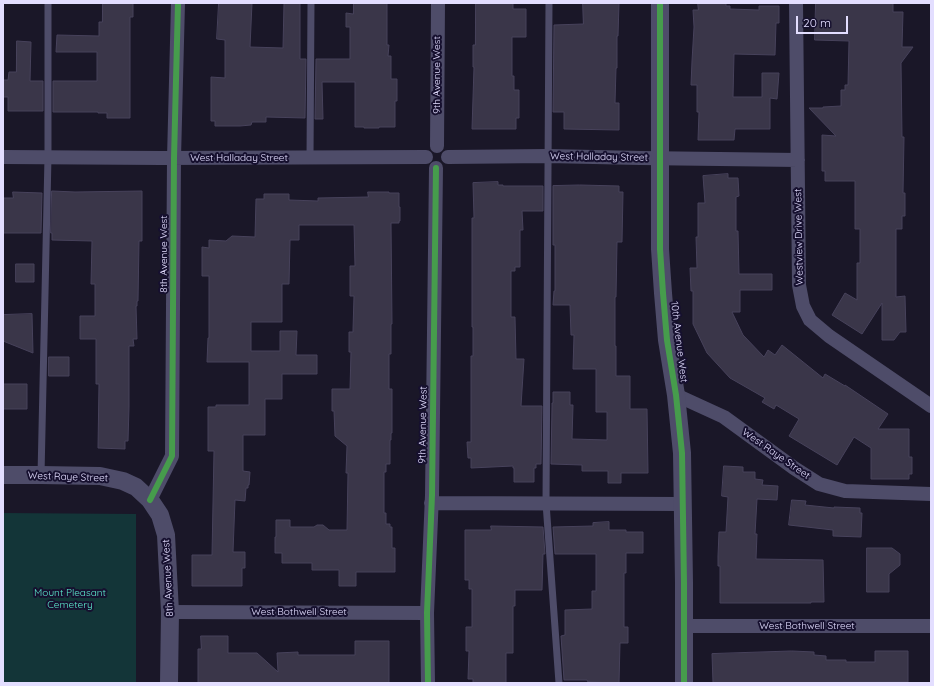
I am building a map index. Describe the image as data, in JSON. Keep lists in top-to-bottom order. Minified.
{"streets":{"street":["9th Avenue West","West Halladay Street","Westview Drive West","8th Avenue West","10th Avenue West","West Raye Street","West Bothwell Street"]},"crossings":[["9th Avenue West","West Halladay Street"],["9th Avenue West","West Bothwell Street"],["West Halladay Street","Westview Drive West"],["West Halladay Street","8th Avenue West"],["West Halladay Street","10th Avenue West"],["8th Avenue West","West Raye Street"],["8th Avenue West","West Bothwell Street"],["10th Avenue West","West Raye Street"],["10th Avenue West","West Bothwell Street"]],"parks":["Mount Pleasant Cemetery"],"scale_bar":"20 m"}
